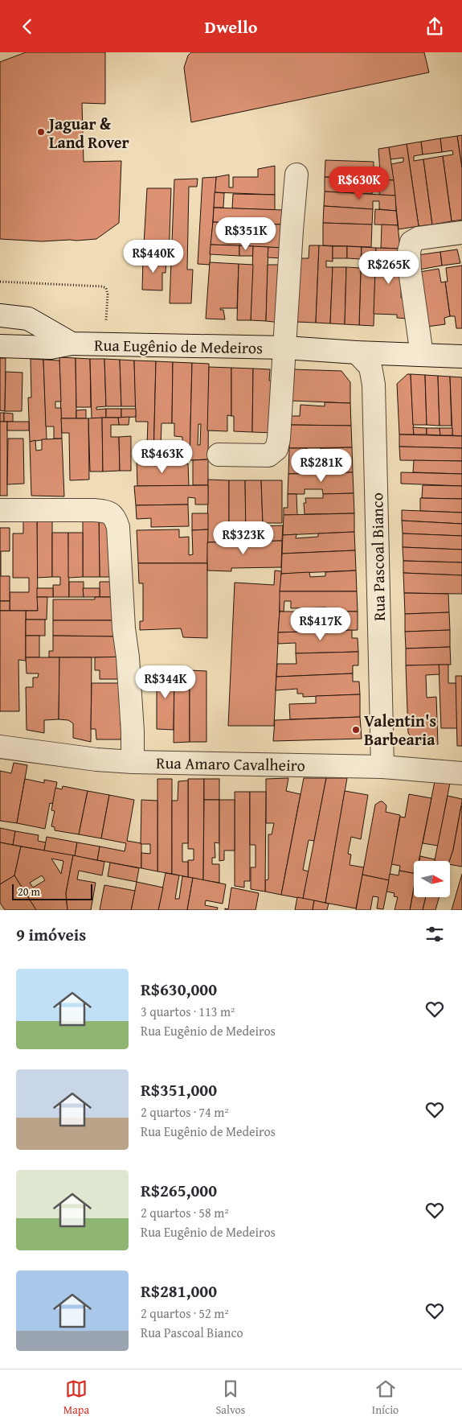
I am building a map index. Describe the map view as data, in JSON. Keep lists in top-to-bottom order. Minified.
{"streets":{"street":["Rua Eugênio de Medeiros","Rua Pascoal Bianco","Rua Amaro Cavalheiro"]},"crossings":[["Rua Eugênio de Medeiros","Rua Pascoal Bianco"],["Rua Pascoal Bianco","Rua Amaro Cavalheiro"]],"places":["Jaguar & Land Rover","Valentin's Barbearia"],"scale_bar":"20 m","north":"right","page":{"header":"Dwello","price":["R$630K","R$351K","R$440K","R$265K","R$463K","R$281K","R$323K","R$417K","R$344K"],"scale":"20 m","heading":"9 imóveis","list":[{"name":"R$630,000","note":"3 quartos · 113 m² · Rua Eugênio de Medeiros"},{"name":"R$351,000","note":"2 quartos · 74 m² · Rua Eugênio de Medeiros"},{"name":"R$265,000","note":"2 quartos · 58 m² · Rua Eugênio de Medeiros"},{"name":"R$281,000","note":"2 quartos · 52 m² · Rua Pascoal Bianco"}],"tabs":["Mapa","Salvos","Início"]}}
